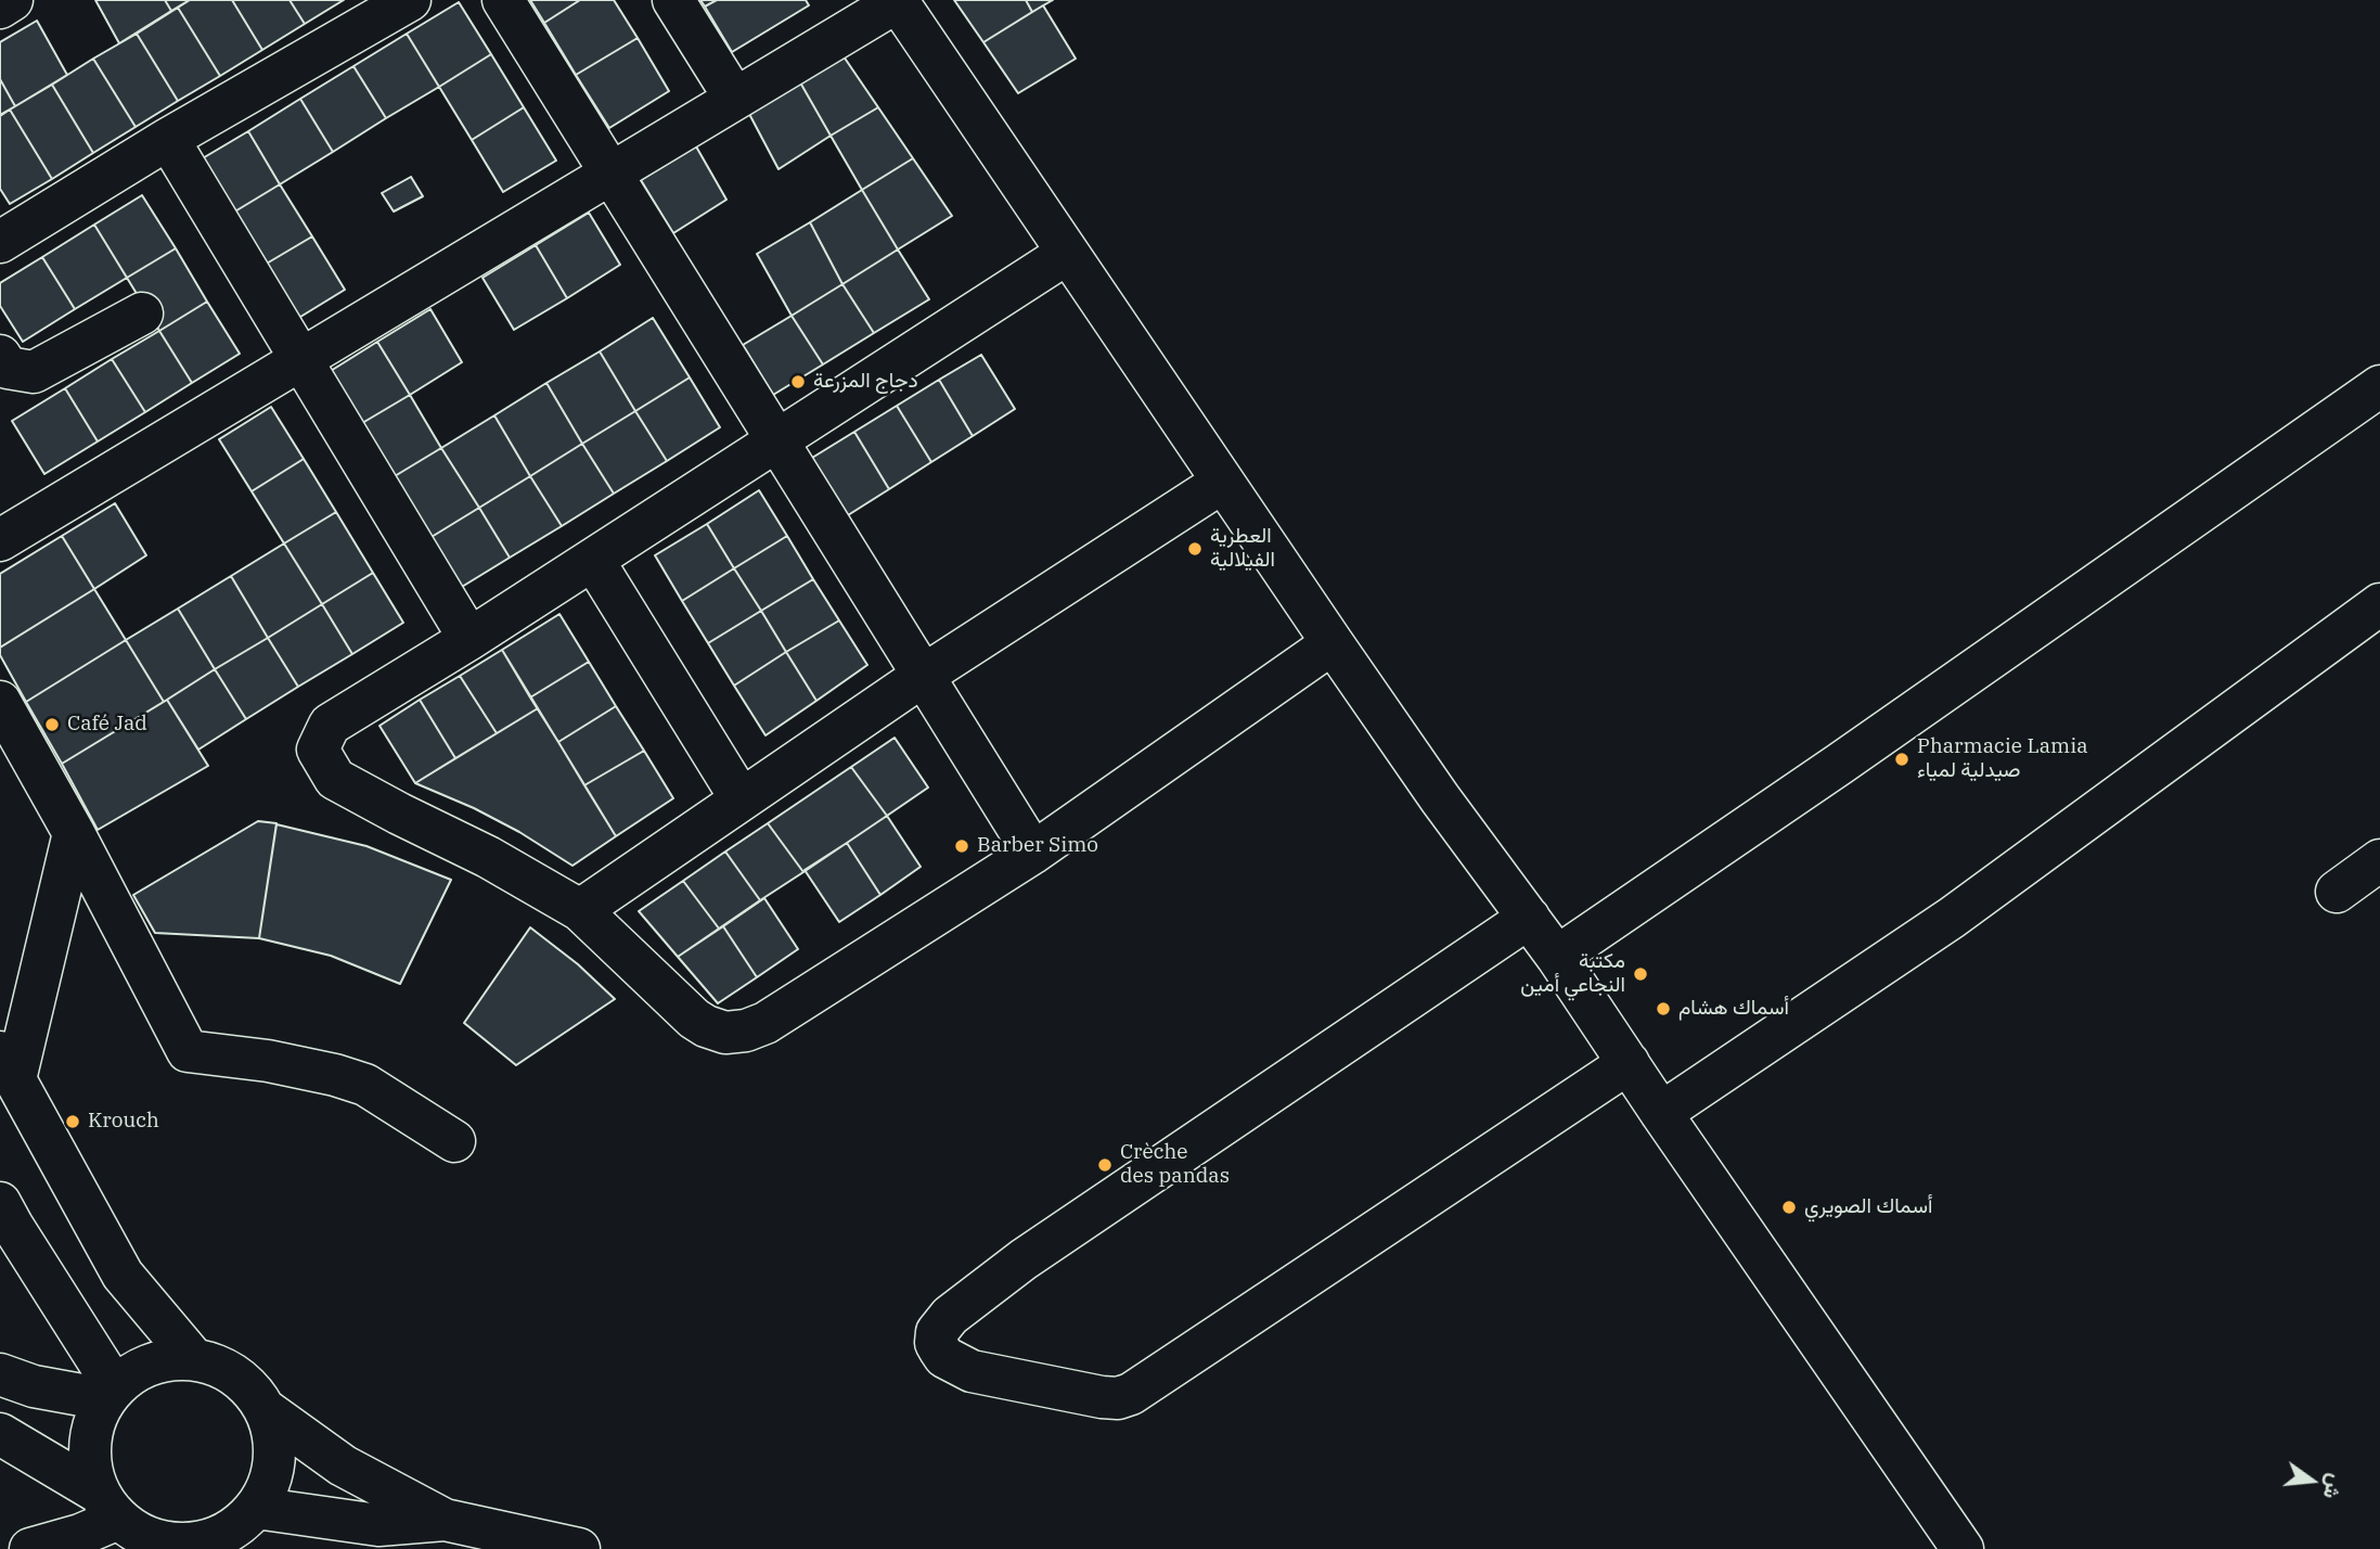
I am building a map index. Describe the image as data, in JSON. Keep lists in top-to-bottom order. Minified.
{"places":["دجاج المزرعة","العطرية الفيلالية","Café Jad","Pharmacie Lamia صيدلية لمياء","Barber Simo","مكتبة النجاعي أمين","أسماك هشام","Krouch","Crèche des pandas","أسماك الصويري"],"north":"right"}
